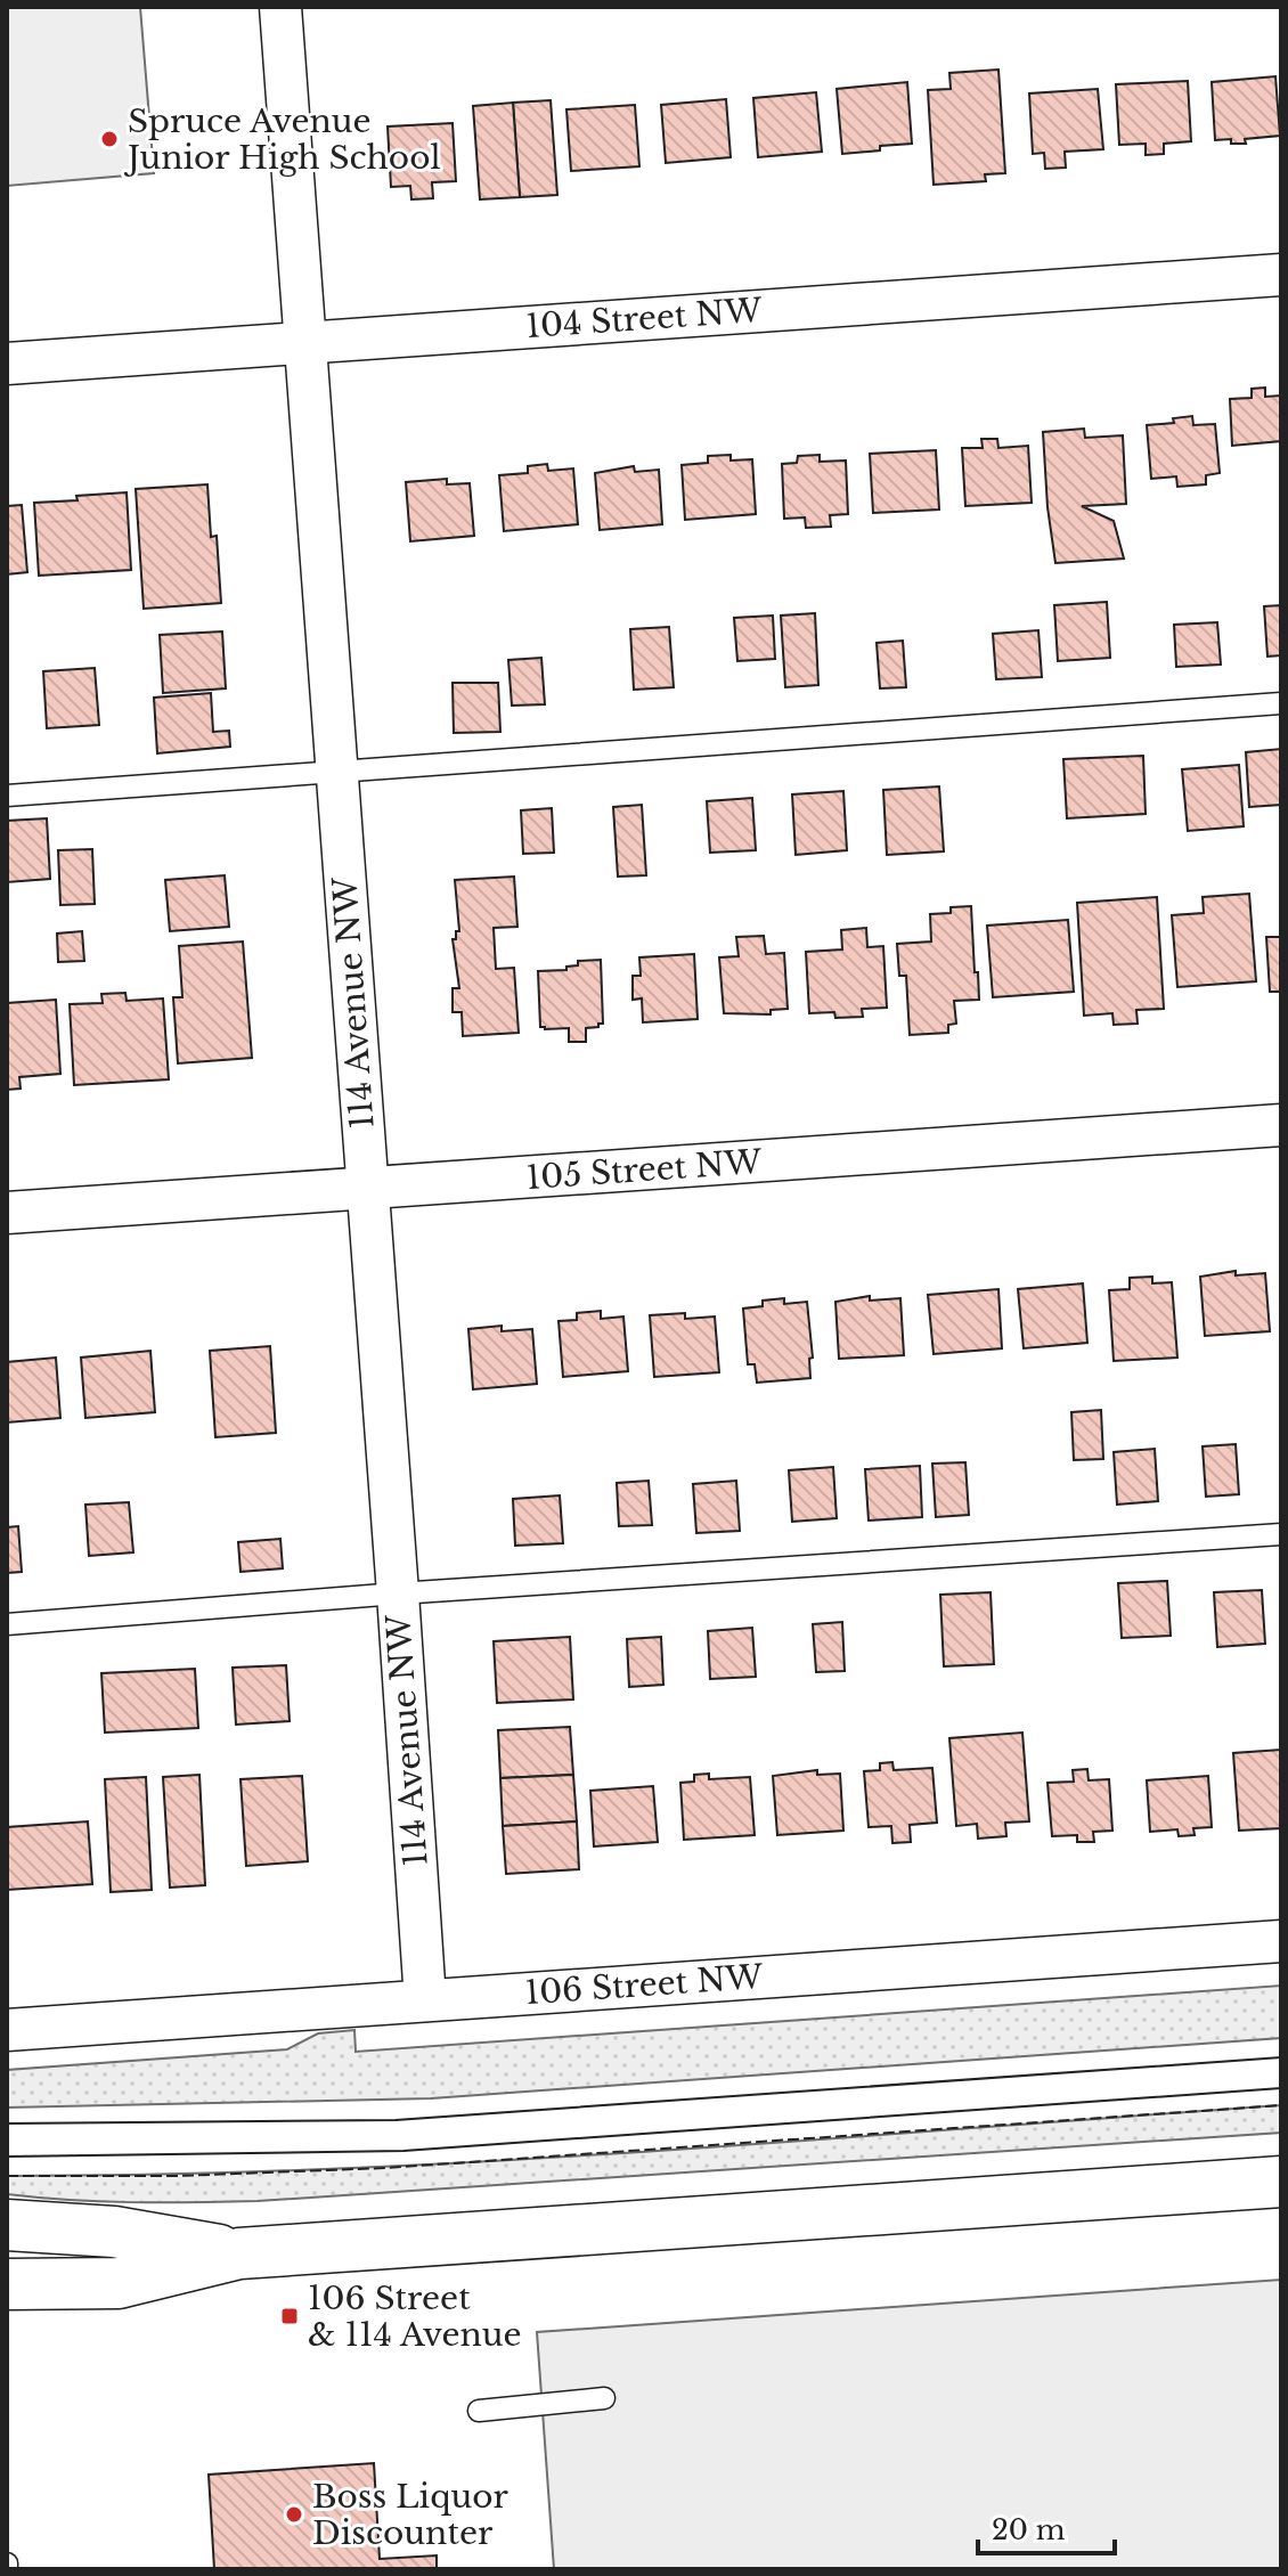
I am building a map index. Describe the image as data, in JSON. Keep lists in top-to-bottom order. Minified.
{"streets":{"street":["104 Street NW","114 Avenue NW","105 Street NW","106 Street NW"]},"crossings":[["104 Street NW","114 Avenue NW"],["114 Avenue NW","105 Street NW"],["114 Avenue NW","106 Street NW"]],"places":{"other":["Spruce Avenue Junior High School","Boss Liquor Discounter"],"transit":["106 Street & 114 Avenue"]},"scale_bar":"20 m"}
